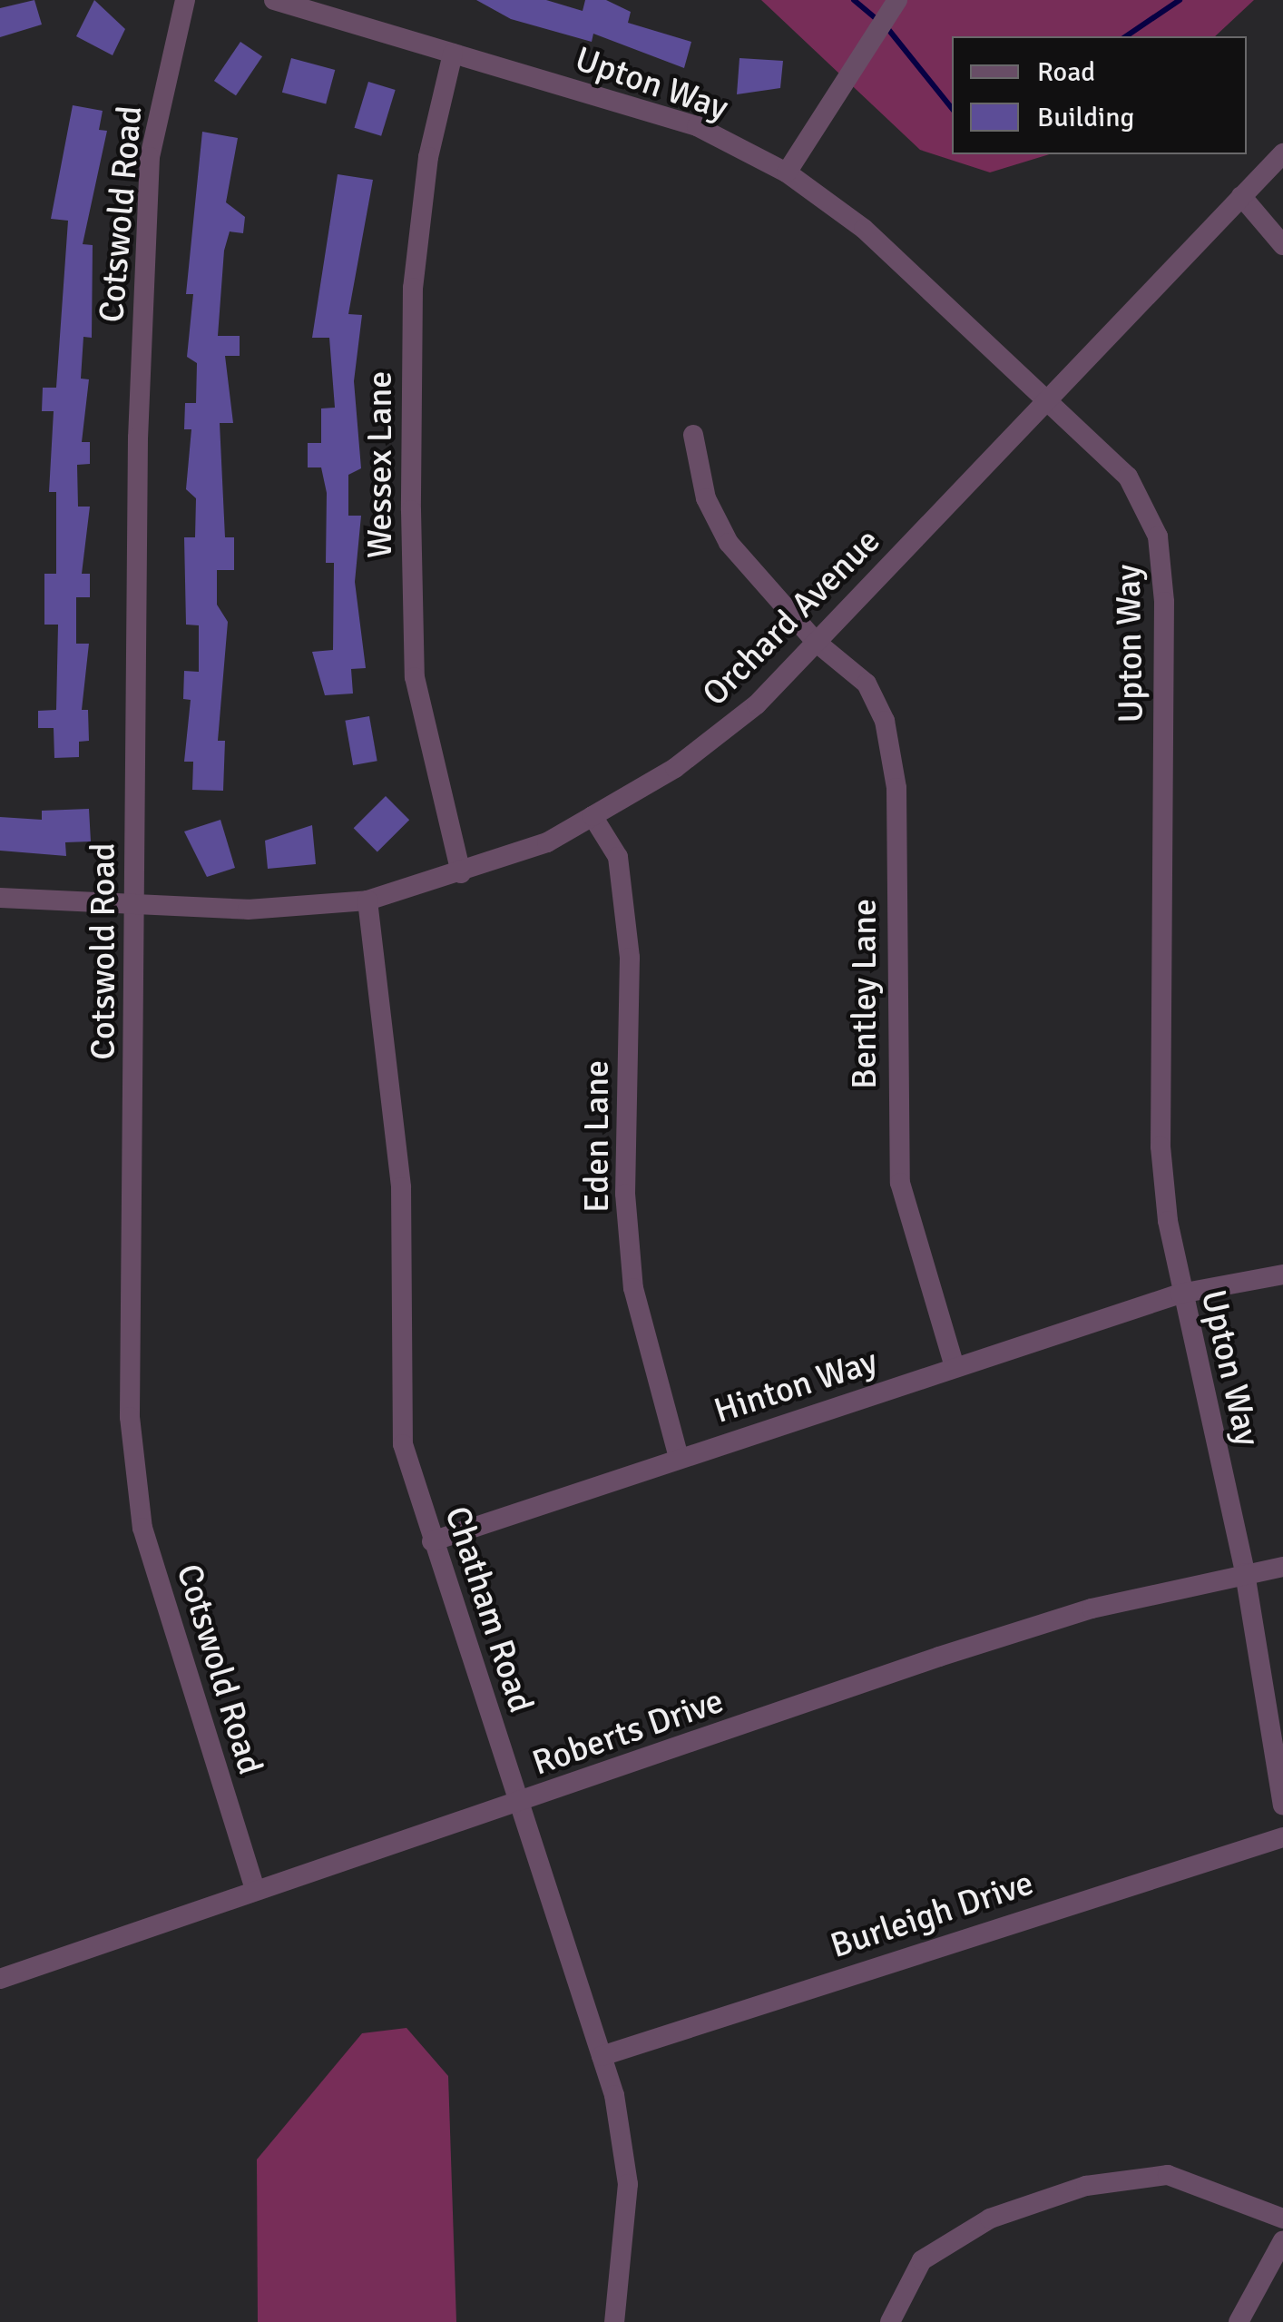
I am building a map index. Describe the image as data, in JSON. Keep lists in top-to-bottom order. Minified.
{"streets":{"street":["Upton Way","Cotswold Road","Wessex Lane","Orchard Avenue","Bentley Lane","Eden Lane","Hinton Way","Chatham Road","Roberts Drive","Burleigh Drive"]},"crossings":[["Upton Way","Wessex Lane"],["Upton Way","Orchard Avenue"],["Upton Way","Hinton Way"],["Upton Way","Roberts Drive"],["Cotswold Road","Orchard Avenue"],["Cotswold Road","Roberts Drive"],["Wessex Lane","Orchard Avenue"],["Orchard Avenue","Bentley Lane"],["Orchard Avenue","Eden Lane"],["Orchard Avenue","Chatham Road"],["Bentley Lane","Hinton Way"],["Eden Lane","Hinton Way"],["Hinton Way","Chatham Road"],["Chatham Road","Roberts Drive"],["Chatham Road","Burleigh Drive"]],"legend":["Road","Building"]}
